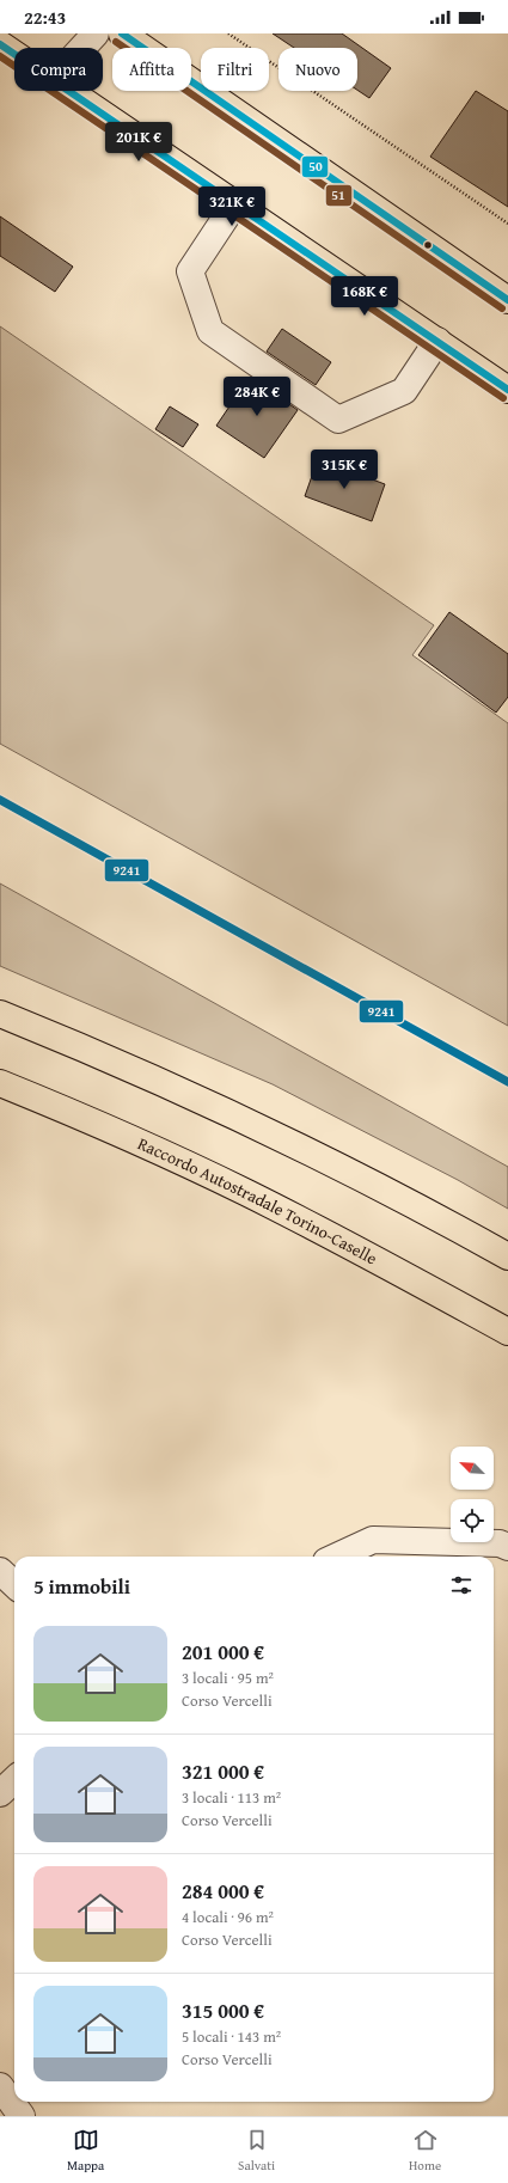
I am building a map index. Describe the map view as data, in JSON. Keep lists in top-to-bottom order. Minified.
{"streets":{"main road":["Raccordo Autostradale Torino-Caselle"]},"lines":["transit line 50","transit line 51","transit line 9241"],"north":"top left","page":{"status":"22:43","chip":["Compra","Affitta","Filtri","Nuovo"],"price":["201K €","321K €","168K €","284K €","315K €"],"heading":"5 immobili","list":[{"name":"201 000 €","note":"3 locali · 95 m² · Corso Vercelli"},{"name":"321 000 €","note":"3 locali · 113 m² · Corso Vercelli"},{"name":"284 000 €","note":"4 locali · 96 m² · Corso Vercelli"},{"name":"315 000 €","note":"5 locali · 143 m² · Corso Vercelli"}],"tabs":["Mappa","Salvati","Home"]}}
